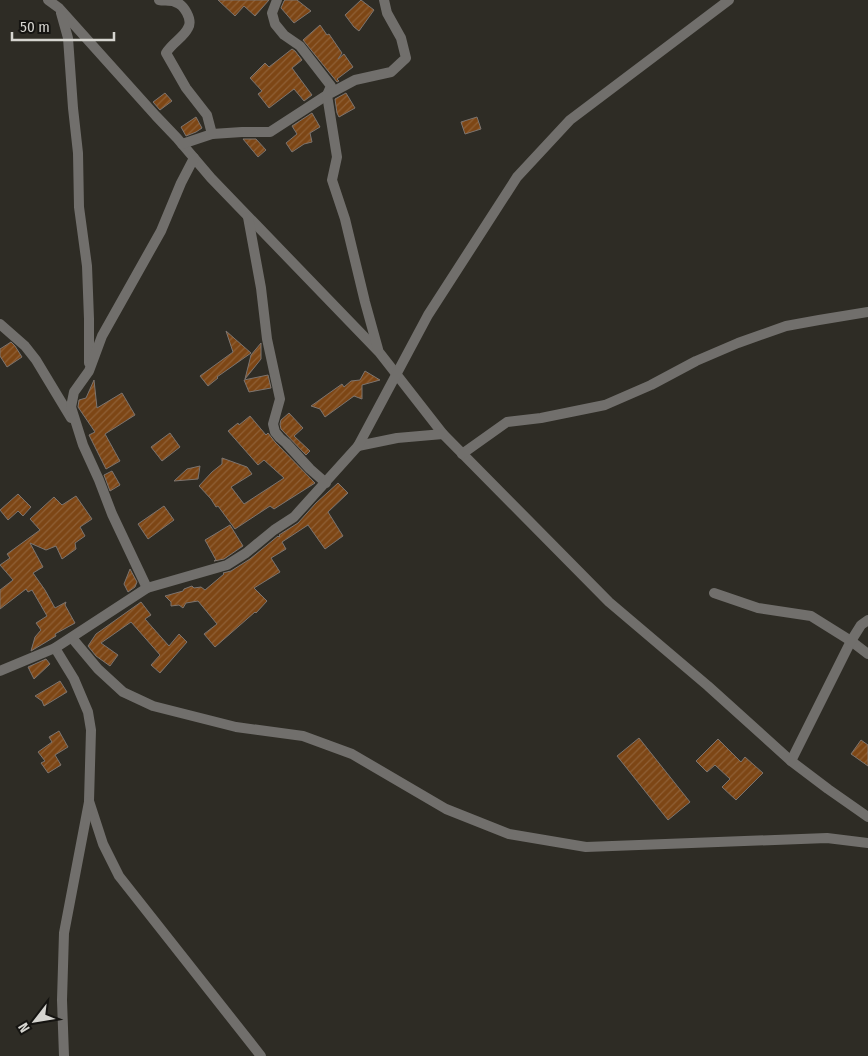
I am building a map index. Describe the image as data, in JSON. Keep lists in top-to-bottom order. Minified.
{"scale_bar":"50 m","north":"bottom left"}
